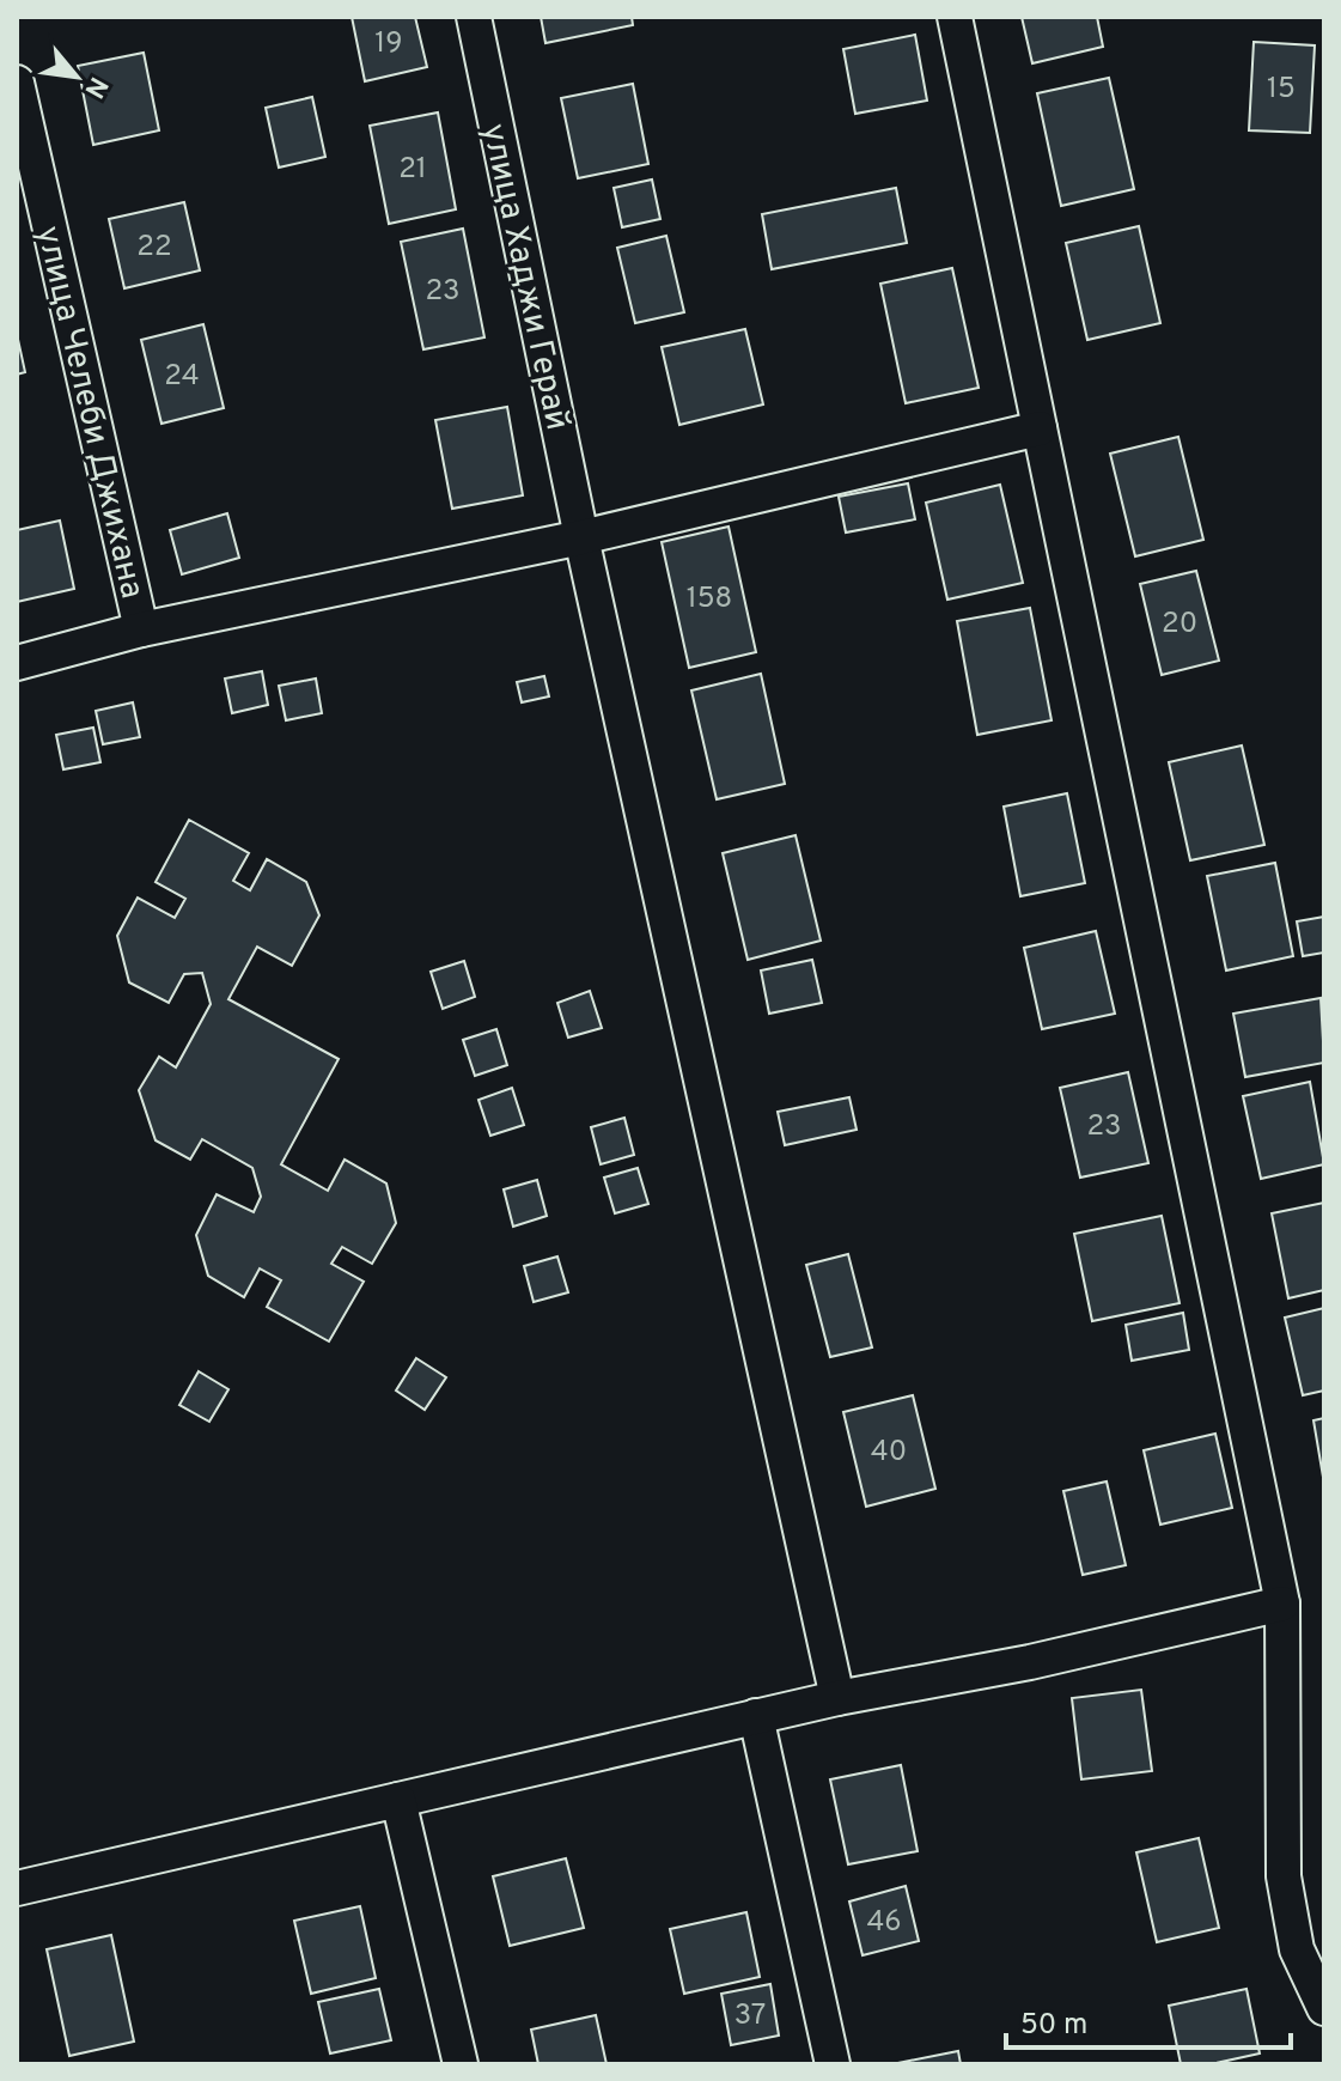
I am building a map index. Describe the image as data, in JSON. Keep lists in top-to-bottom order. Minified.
{"streets":{"street":["улица Хаджи Герай","улица Челеби Джихана"]},"house_numbers":["19","15","21","22","23","24","158","20","23","40","46","37"],"scale_bar":"50 m","north":"bottom right"}
